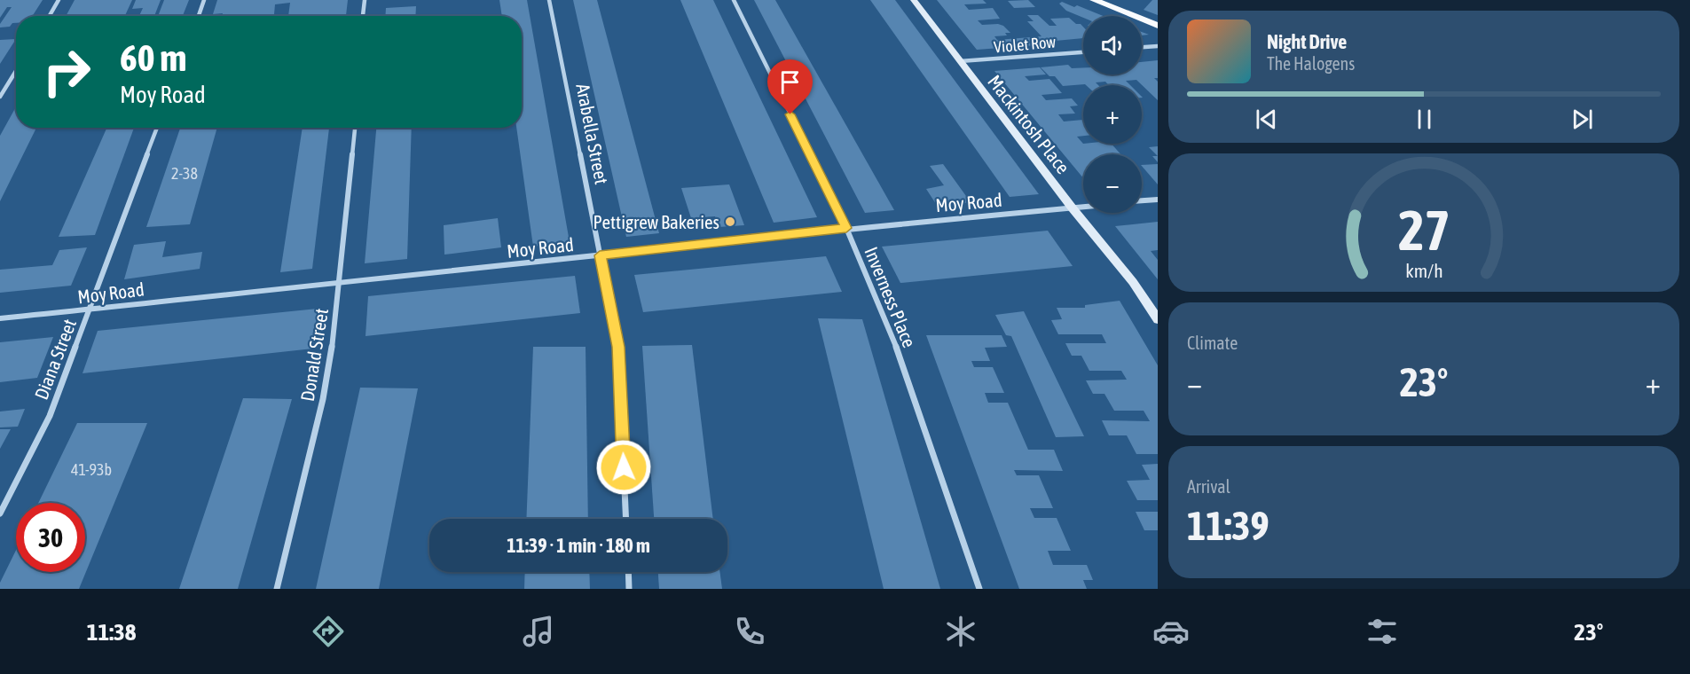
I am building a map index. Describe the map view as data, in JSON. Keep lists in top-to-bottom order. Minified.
{"streets":{"street":["Violet Row","Mackintosh Place","Arabella Street","Moy Road","Inverness Place","Donald Street","Diana Street"]},"crossings":[["Violet Row","Mackintosh Place"],["Mackintosh Place","Moy Road"],["Arabella Street","Moy Road"],["Moy Road","Inverness Place"],["Moy Road","Donald Street"],["Moy Road","Diana Street"]],"places":["Pettigrew Bakeries"],"house_numbers":["2-38","41-93b"],"page":{"map_buttons":["+","−"],"turn":["60 m","Moy Road"],"song":["Night Drive","The Halogens"],"tile":["Climate",["Arrival","11:39"]],"heat":["−","23°","+"],"limit":"30","trip":"11:39 · 1 min · 180 m","tabs":["11:38","23°"],"gauge":["27","km/h"]}}
